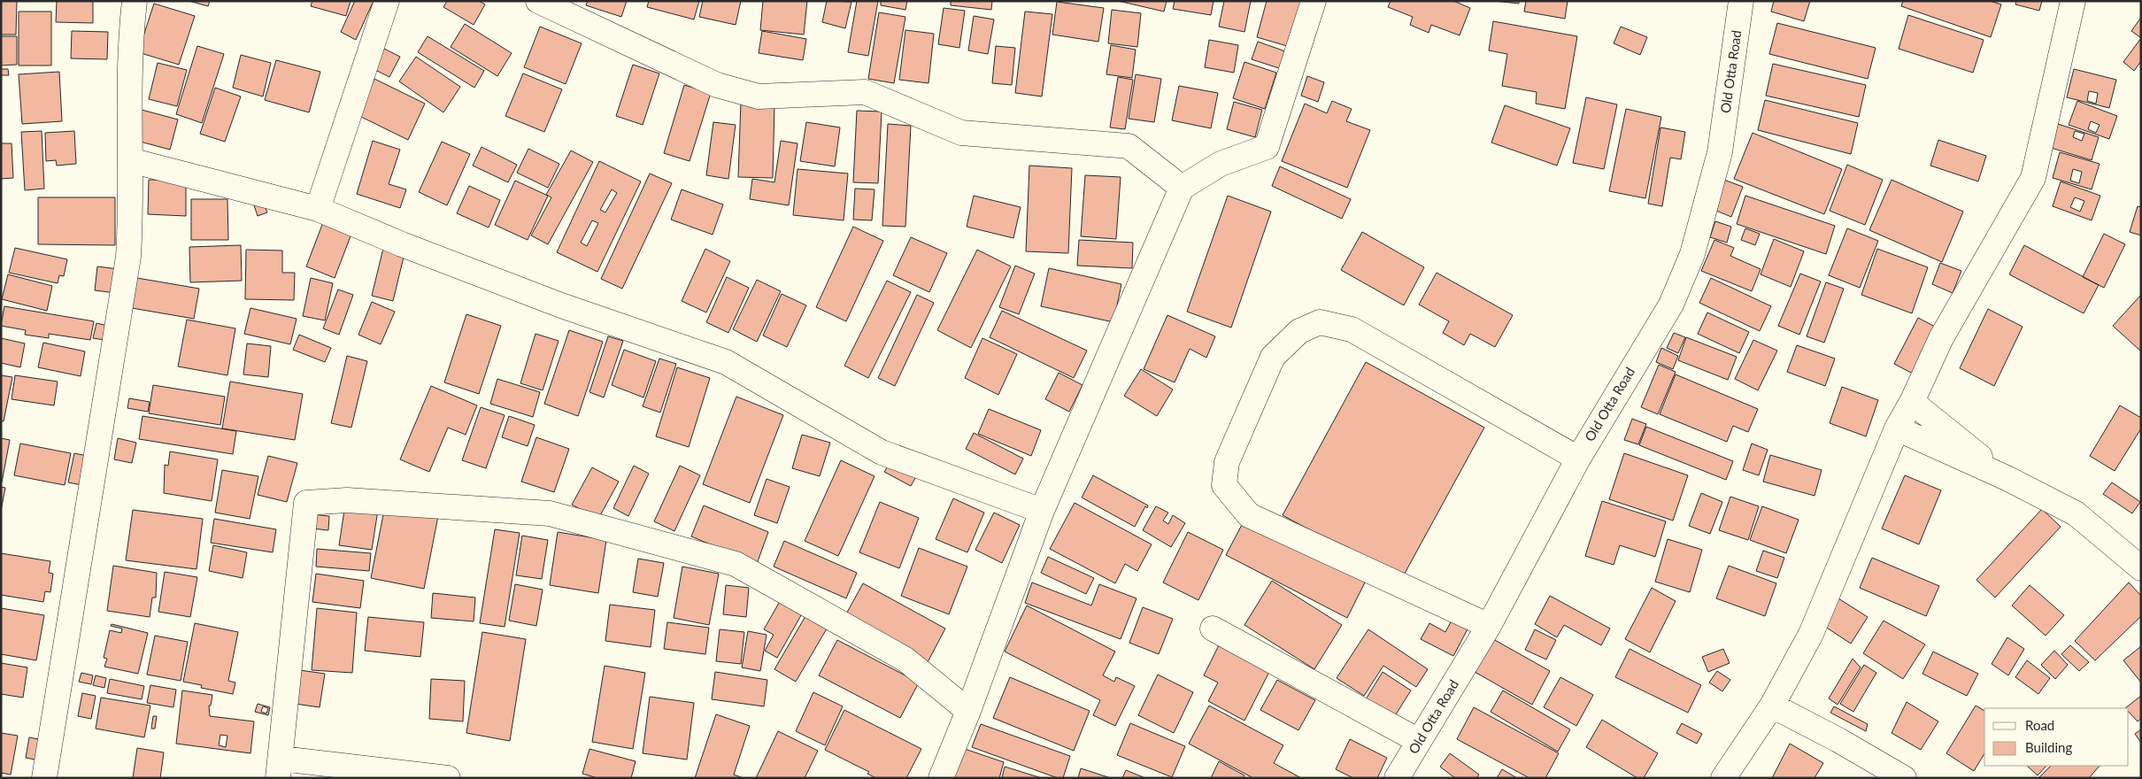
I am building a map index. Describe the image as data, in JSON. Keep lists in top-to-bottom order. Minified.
{"streets":{"street":["Old Otta Road"]},"legend":["Road","Building"]}
